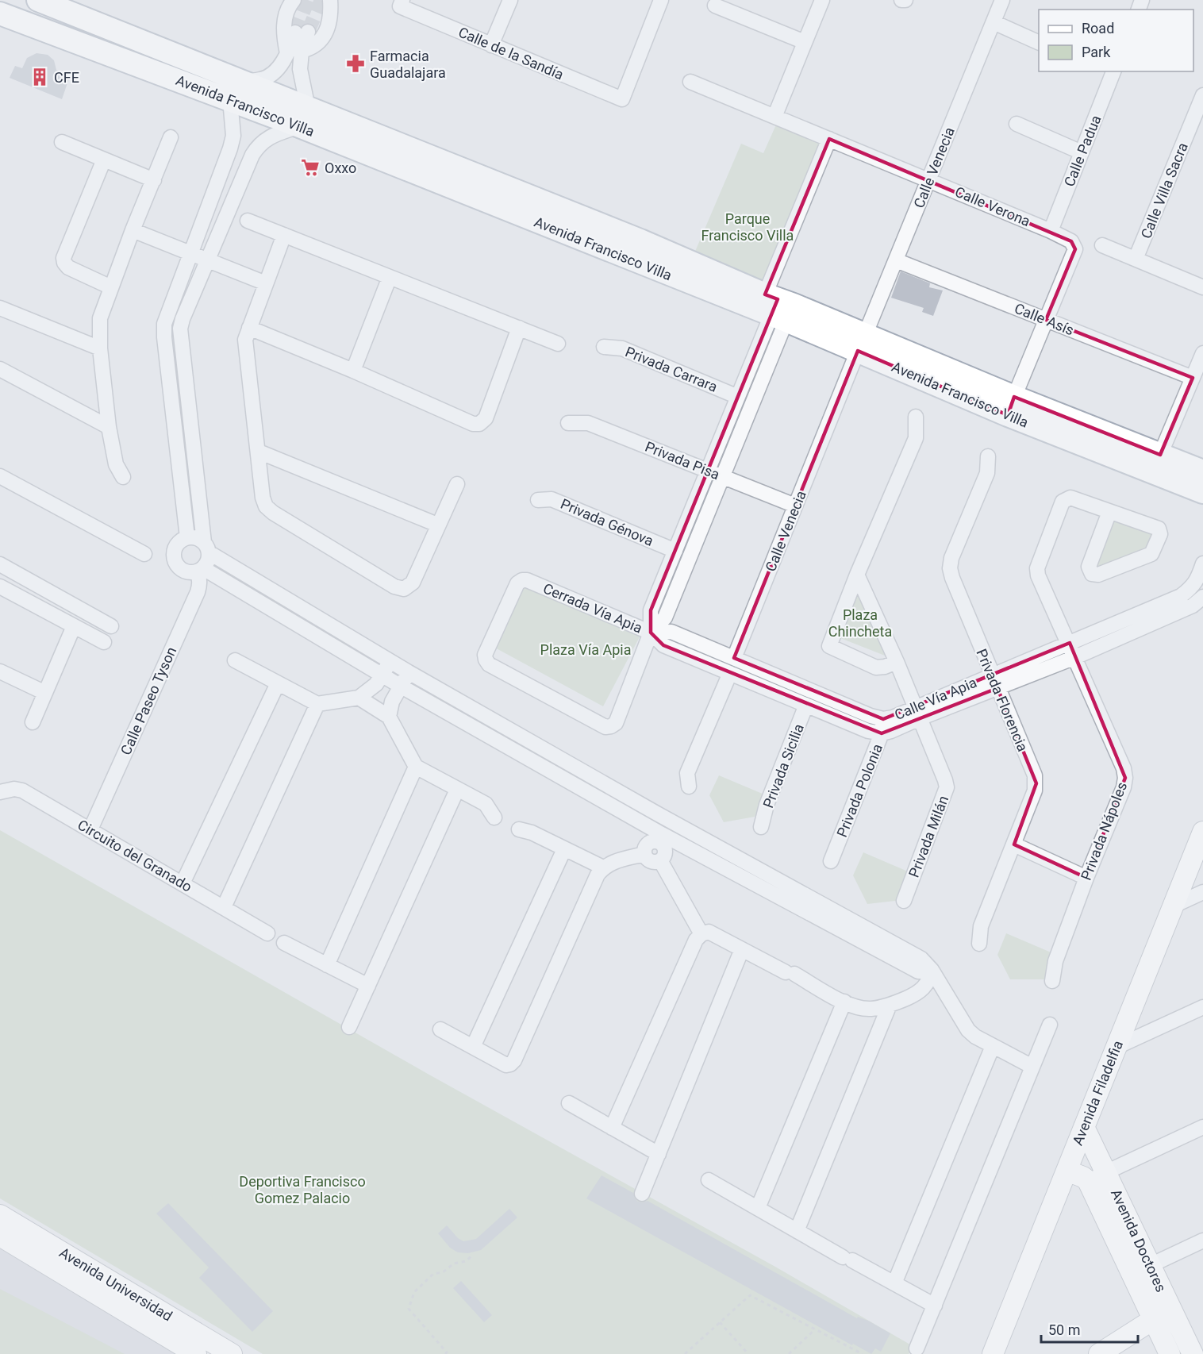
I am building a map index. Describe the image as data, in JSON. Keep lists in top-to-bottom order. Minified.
{"streets":{"main road":["Avenida Francisco Villa"],"street":["Calle de la Sandía","Calle Padua","Calle Venecia","Calle Villa Sacra","Calle Verona","Calle Asís","Privada Carrara","Privada Pisa","Privada Génova","Cerrada Vía Apia","Calle Vía Apia","Privada Florencia","Calle Paseo Tyson","Privada Sicilia","Privada Polonia","Privada Nápoles","Privada Milán","Circuito del Granado","Avenida Filadelfia","Avenida Doctores","Avenida Universidad"]},"crossings":[["Avenida Francisco Villa","Calle Venecia"],["Calle Padua","Calle Verona"],["Calle Venecia","Calle Verona"],["Calle Venecia","Calle Asís"],["Calle Venecia","Privada Pisa"],["Calle Venecia","Calle Vía Apia"],["Calle Verona","Calle Asís"],["Cerrada Vía Apia","Calle Vía Apia"],["Calle Vía Apia","Privada Florencia"],["Calle Vía Apia","Privada Sicilia"],["Calle Vía Apia","Privada Polonia"],["Calle Vía Apia","Privada Nápoles"],["Calle Vía Apia","Privada Milán"],["Calle Paseo Tyson","Circuito del Granado"],["Avenida Filadelfia","Avenida Doctores"]],"parks":["Parque Francisco Villa","Plaza Chincheta","Plaza Vía Apia","Deportiva Francisco Gomez Palacio"],"places":{"pharmacy":["Farmacia Guadalajara"],"building":["CFE"],"supermarket":["Oxxo"]},"legend":["Road","Park"],"scale_bar":"50 m"}
